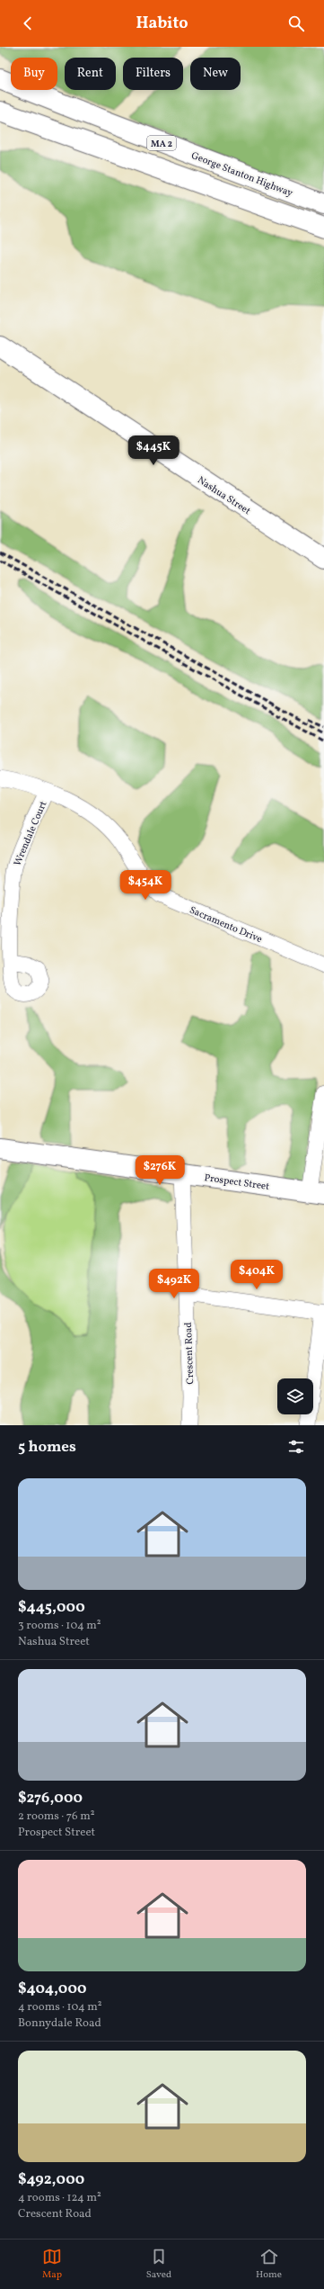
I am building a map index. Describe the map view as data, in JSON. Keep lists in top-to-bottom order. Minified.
{"streets":{"main road":["MA 2","George Stanton Highway","Nashua Street","Prospect Street"],"street":["Wrendale Court","Sacramento Drive","Crescent Road"]},"crossings":[["Wrendale Court","Sacramento Drive"],["Prospect Street","Crescent Road"]],"page":{"header":"Habito","chip":["Buy","Rent","Filters","New"],"price":["$445K","$454K","$276K","$404K","$492K"],"heading":"5 homes","list":[{"name":"$445,000","note":"3 rooms · 104 m² · Nashua Street"},{"name":"$276,000","note":"2 rooms · 76 m² · Prospect Street"},{"name":"$404,000","note":"4 rooms · 104 m² · Bonnydale Road"},{"name":"$492,000","note":"4 rooms · 124 m² · Crescent Road"}],"tabs":["Map","Saved","Home"]}}
